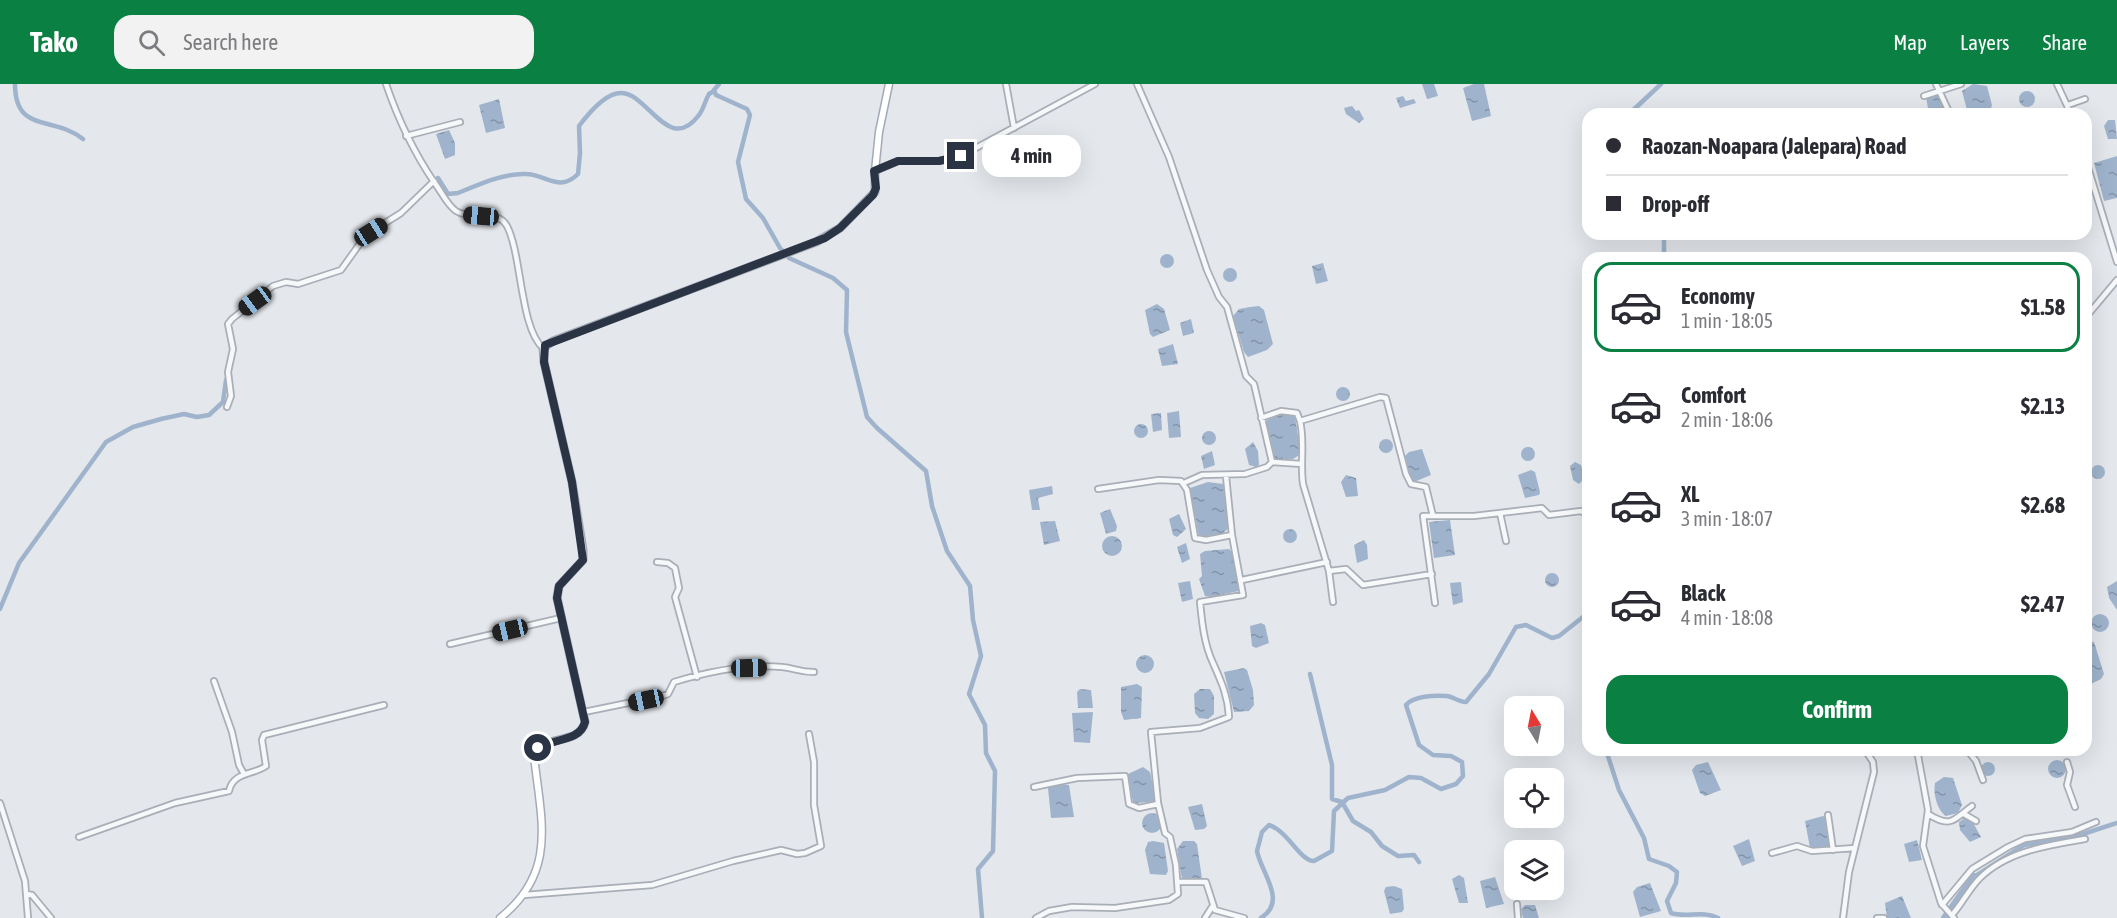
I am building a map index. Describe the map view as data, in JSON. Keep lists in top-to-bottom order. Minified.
{"north":"top","page":{"header":"Tako","search":"Search here","nav":["Map","Layers","Share"],"banner":["Raozan-Noapara (Jalepara) Road","Drop-off"],"bubble":"4 min","list":[{"name":"Economy","note":"1 min · 18:05","value":"$1.58"},{"name":"Comfort","note":"2 min · 18:06","value":"$2.13"},{"name":"XL","note":"3 min · 18:07","value":"$2.68"},{"name":"Black","note":"4 min · 18:08","value":"$2.47"}],"buttons":"Confirm"}}
